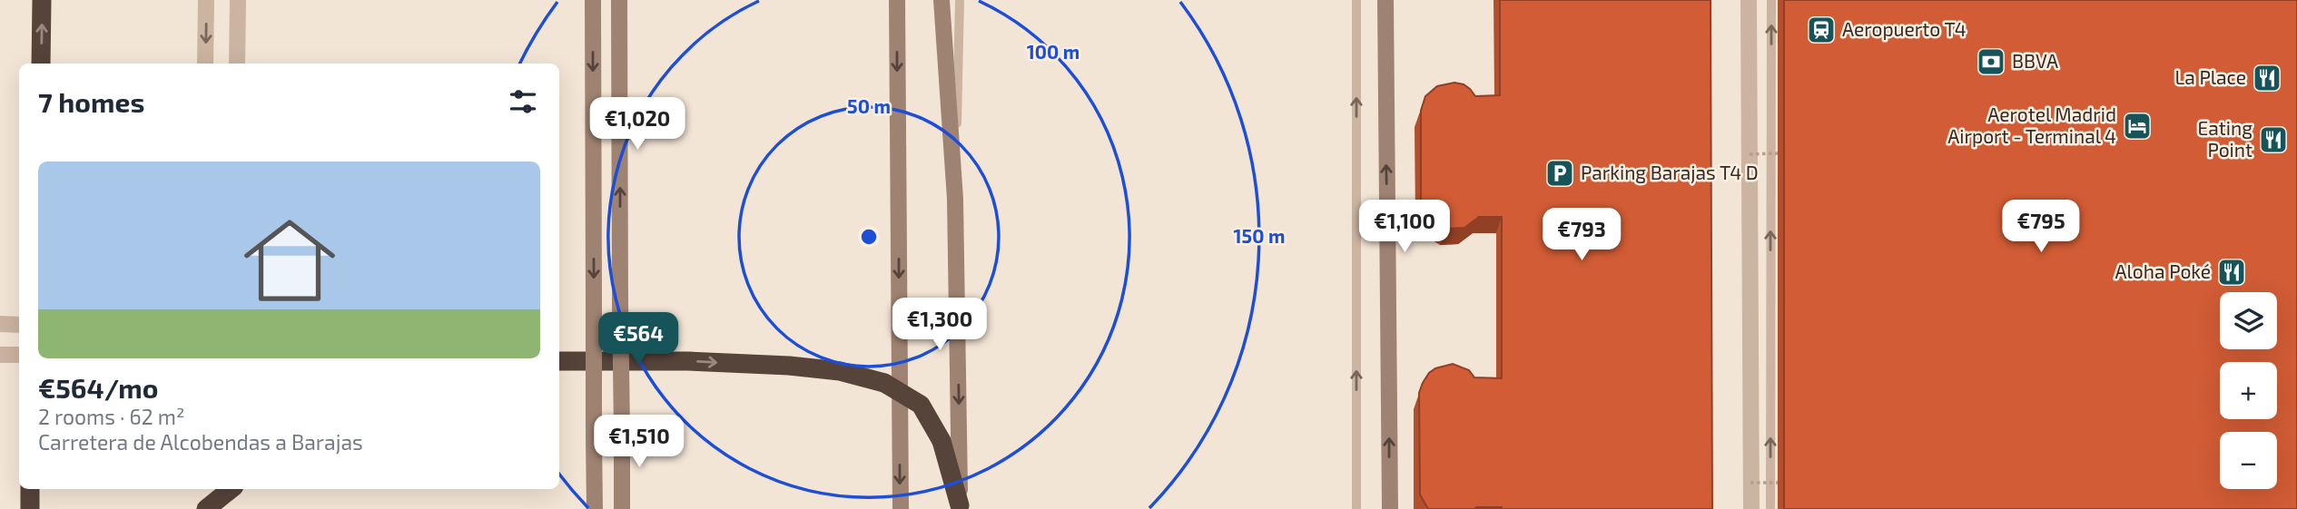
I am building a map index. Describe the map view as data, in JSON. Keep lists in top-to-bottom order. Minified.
{"places":{"station":["Aeropuerto T4"],"bank":["BBVA"],"restaurant":["La Place","Eating Point","Aloha Poké"],"hotel":["Aerotel Madrid Airport - Terminal 4"],"parking":["Parking Barajas T4 D"]},"page":{"heading":"7 homes","price":["€1,020","€1,100","€795","€793","€1,300","€564","€1,510"],"list":[{"name":"€564/mo","note":"2 rooms · 62 m² · Carretera de Alcobendas a Barajas"}],"map_buttons":["+","−"]},"rings":["100 m","50 m","150 m"]}
